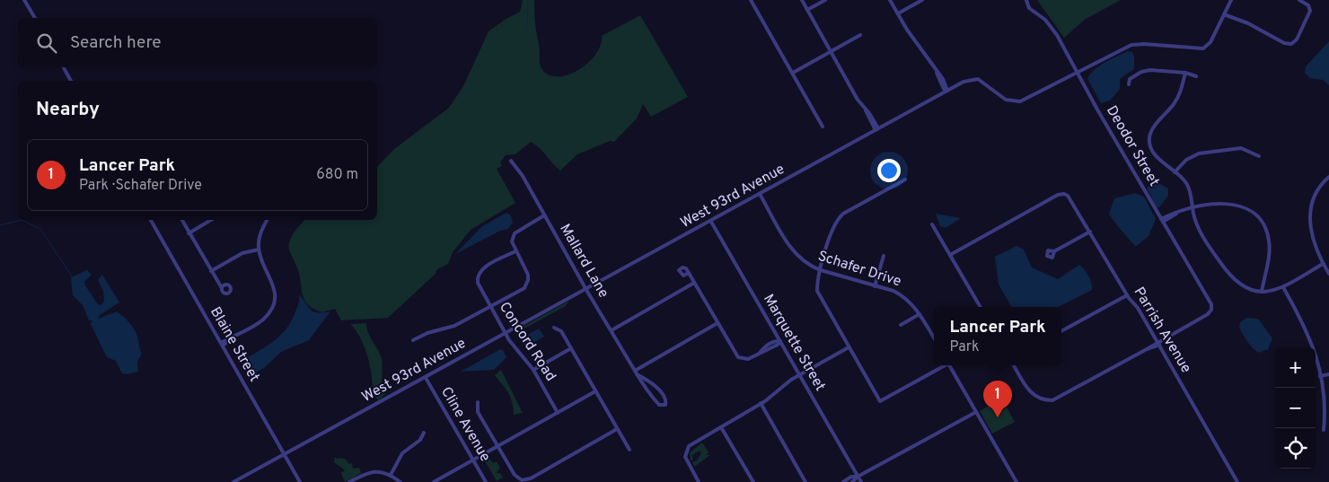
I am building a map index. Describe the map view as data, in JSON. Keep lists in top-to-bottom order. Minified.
{"streets":{"street":["Deodor Street","West 93rd Avenue","Mallard Lane","Schafer Drive","Parrish Avenue","Concord Road","Marquette Street","Blaine Street","Cline Avenue"]},"crossings":[["Deodor Street","West 93rd Avenue"],["Deodor Street","Parrish Avenue"],["West 93rd Avenue","Mallard Lane"],["West 93rd Avenue","Schafer Drive"],["West 93rd Avenue","Concord Road"],["West 93rd Avenue","Marquette Street"],["West 93rd Avenue","Blaine Street"],["West 93rd Avenue","Cline Avenue"]],"page":{"search":"Search here","heading":"Nearby","list":[{"mark":"1","name":"Lancer Park","note":"Park · Schafer Drive","value":"680 m"}],"popup":["Lancer Park","Park"],"map_buttons":["+","−"],"pins":"1"}}
